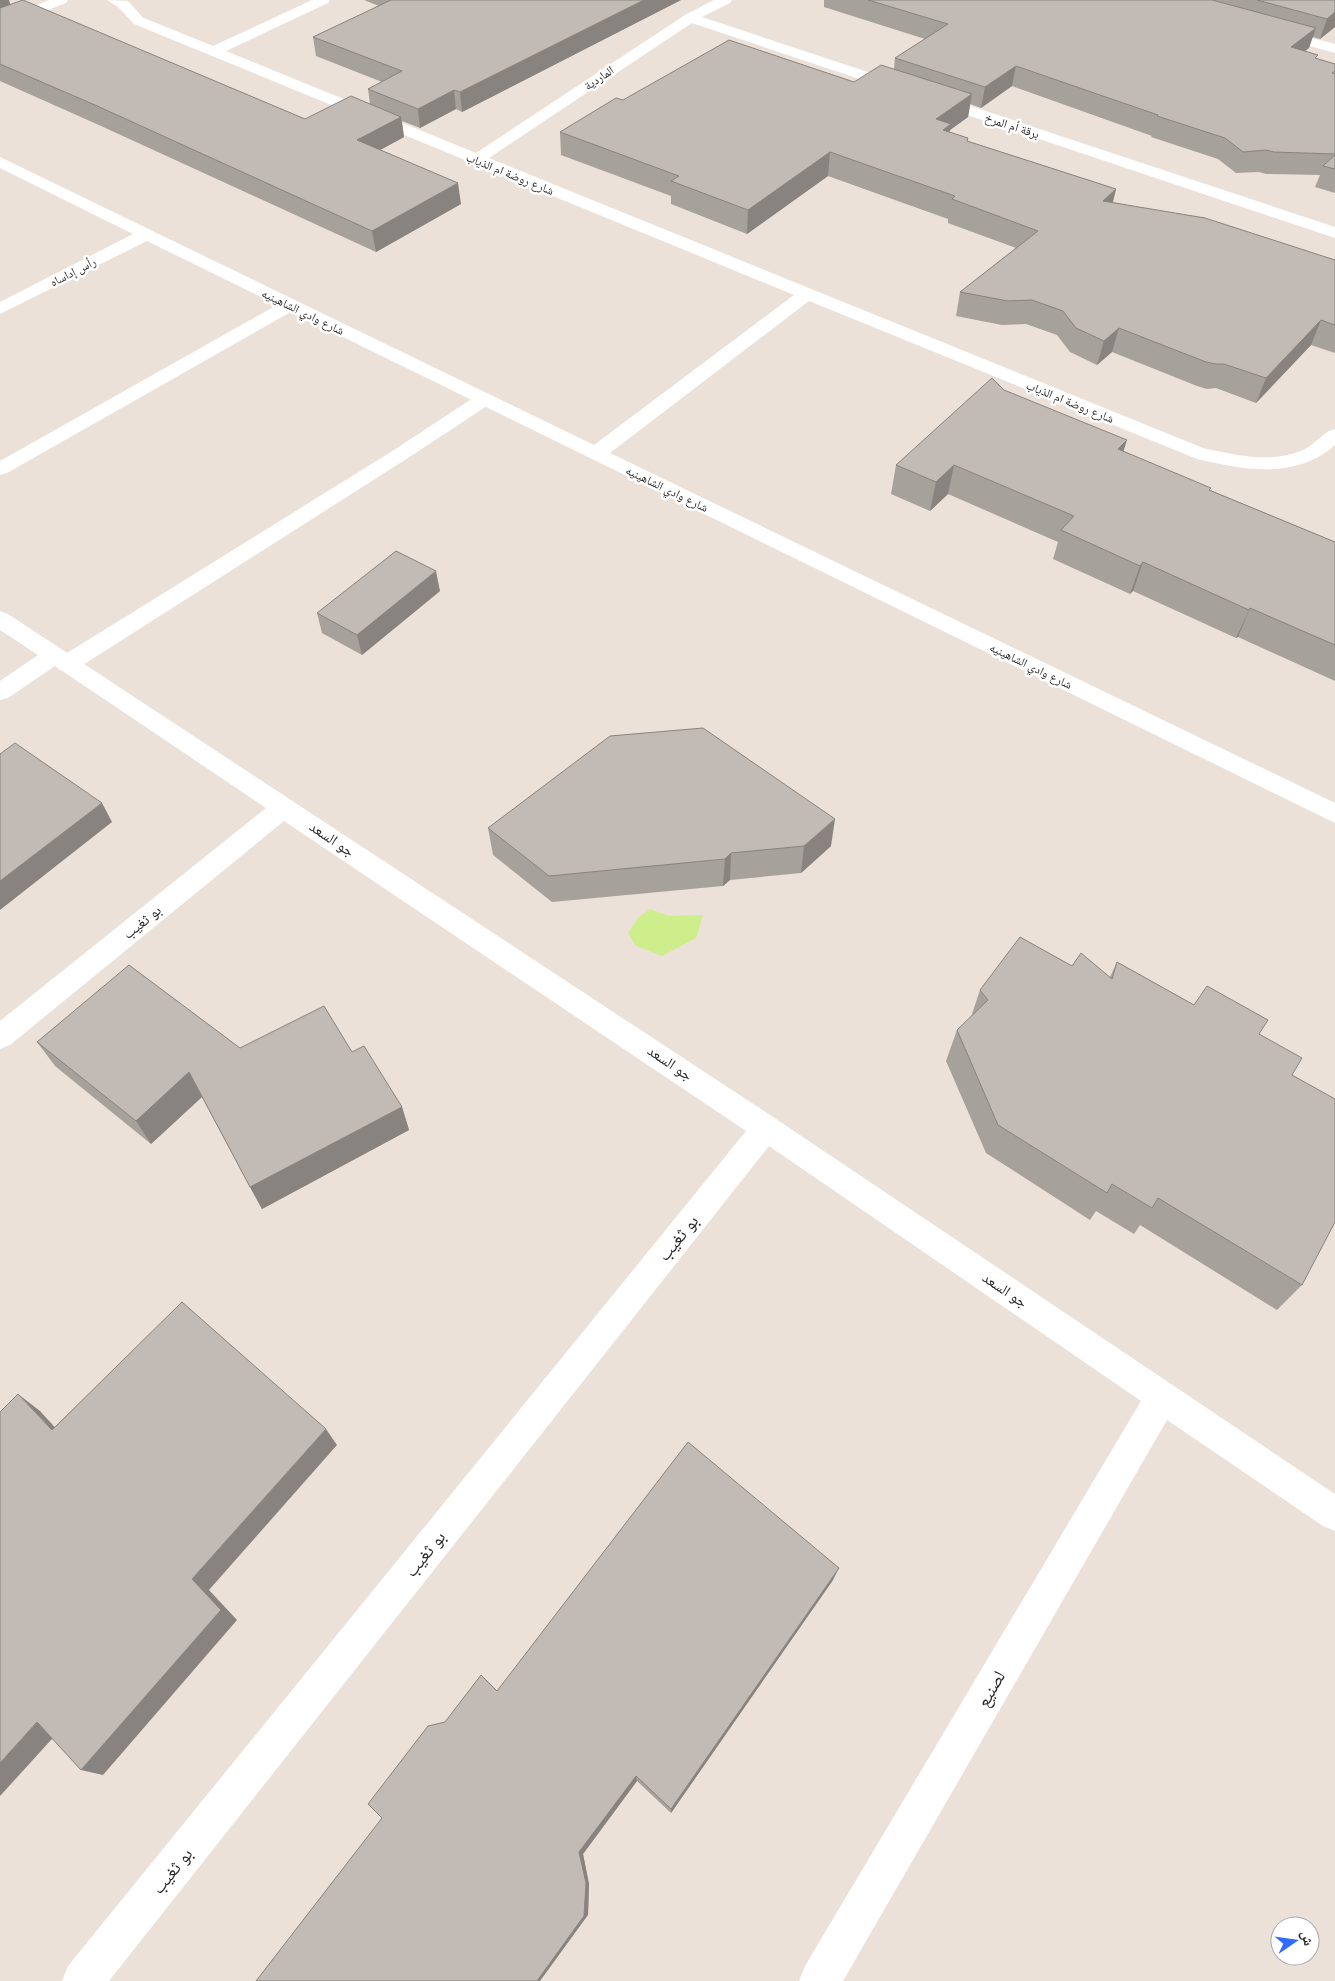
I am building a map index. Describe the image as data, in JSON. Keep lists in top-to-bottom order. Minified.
{"streets":{"street":["الماردية","برقة أم المرخ","شارع روضة ام الذياب","رأس إداساه","شارع وادي الشاهينيه","جو السعد","بو ثغيب","لصنيع"]},"crossings":[["الماردية","برقة أم المرخ"],["الماردية","شارع روضة ام الذياب"],["رأس إداساه","شارع وادي الشاهينيه"],["جو السعد","بو ثغيب"],["جو السعد","لصنيع"]],"north":"right"}
